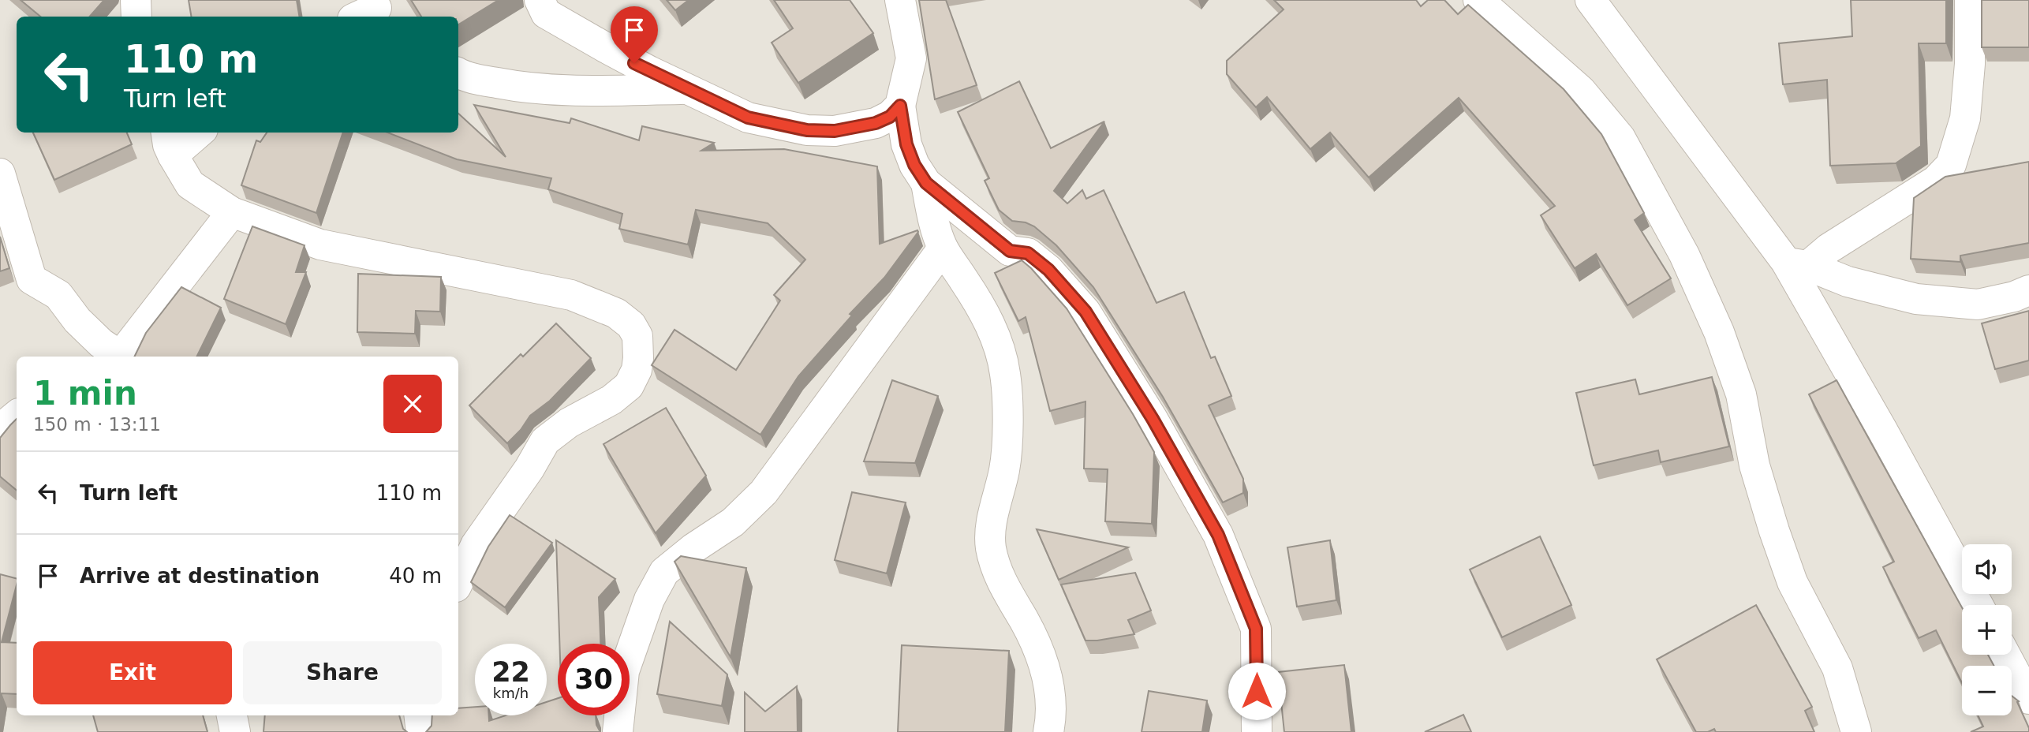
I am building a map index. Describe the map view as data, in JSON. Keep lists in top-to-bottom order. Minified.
{"page":{"turn":["110 m","Turn left"],"heading":["1 min","150 m · 13:11"],"list":[{"name":"Turn left","value":"110 m"},{"name":"Arrive at destination","value":"40 m"}],"map_buttons":["+","−"],"buttons":["Exit","Share"],"speed":"22 km/h","limit":"30"}}
